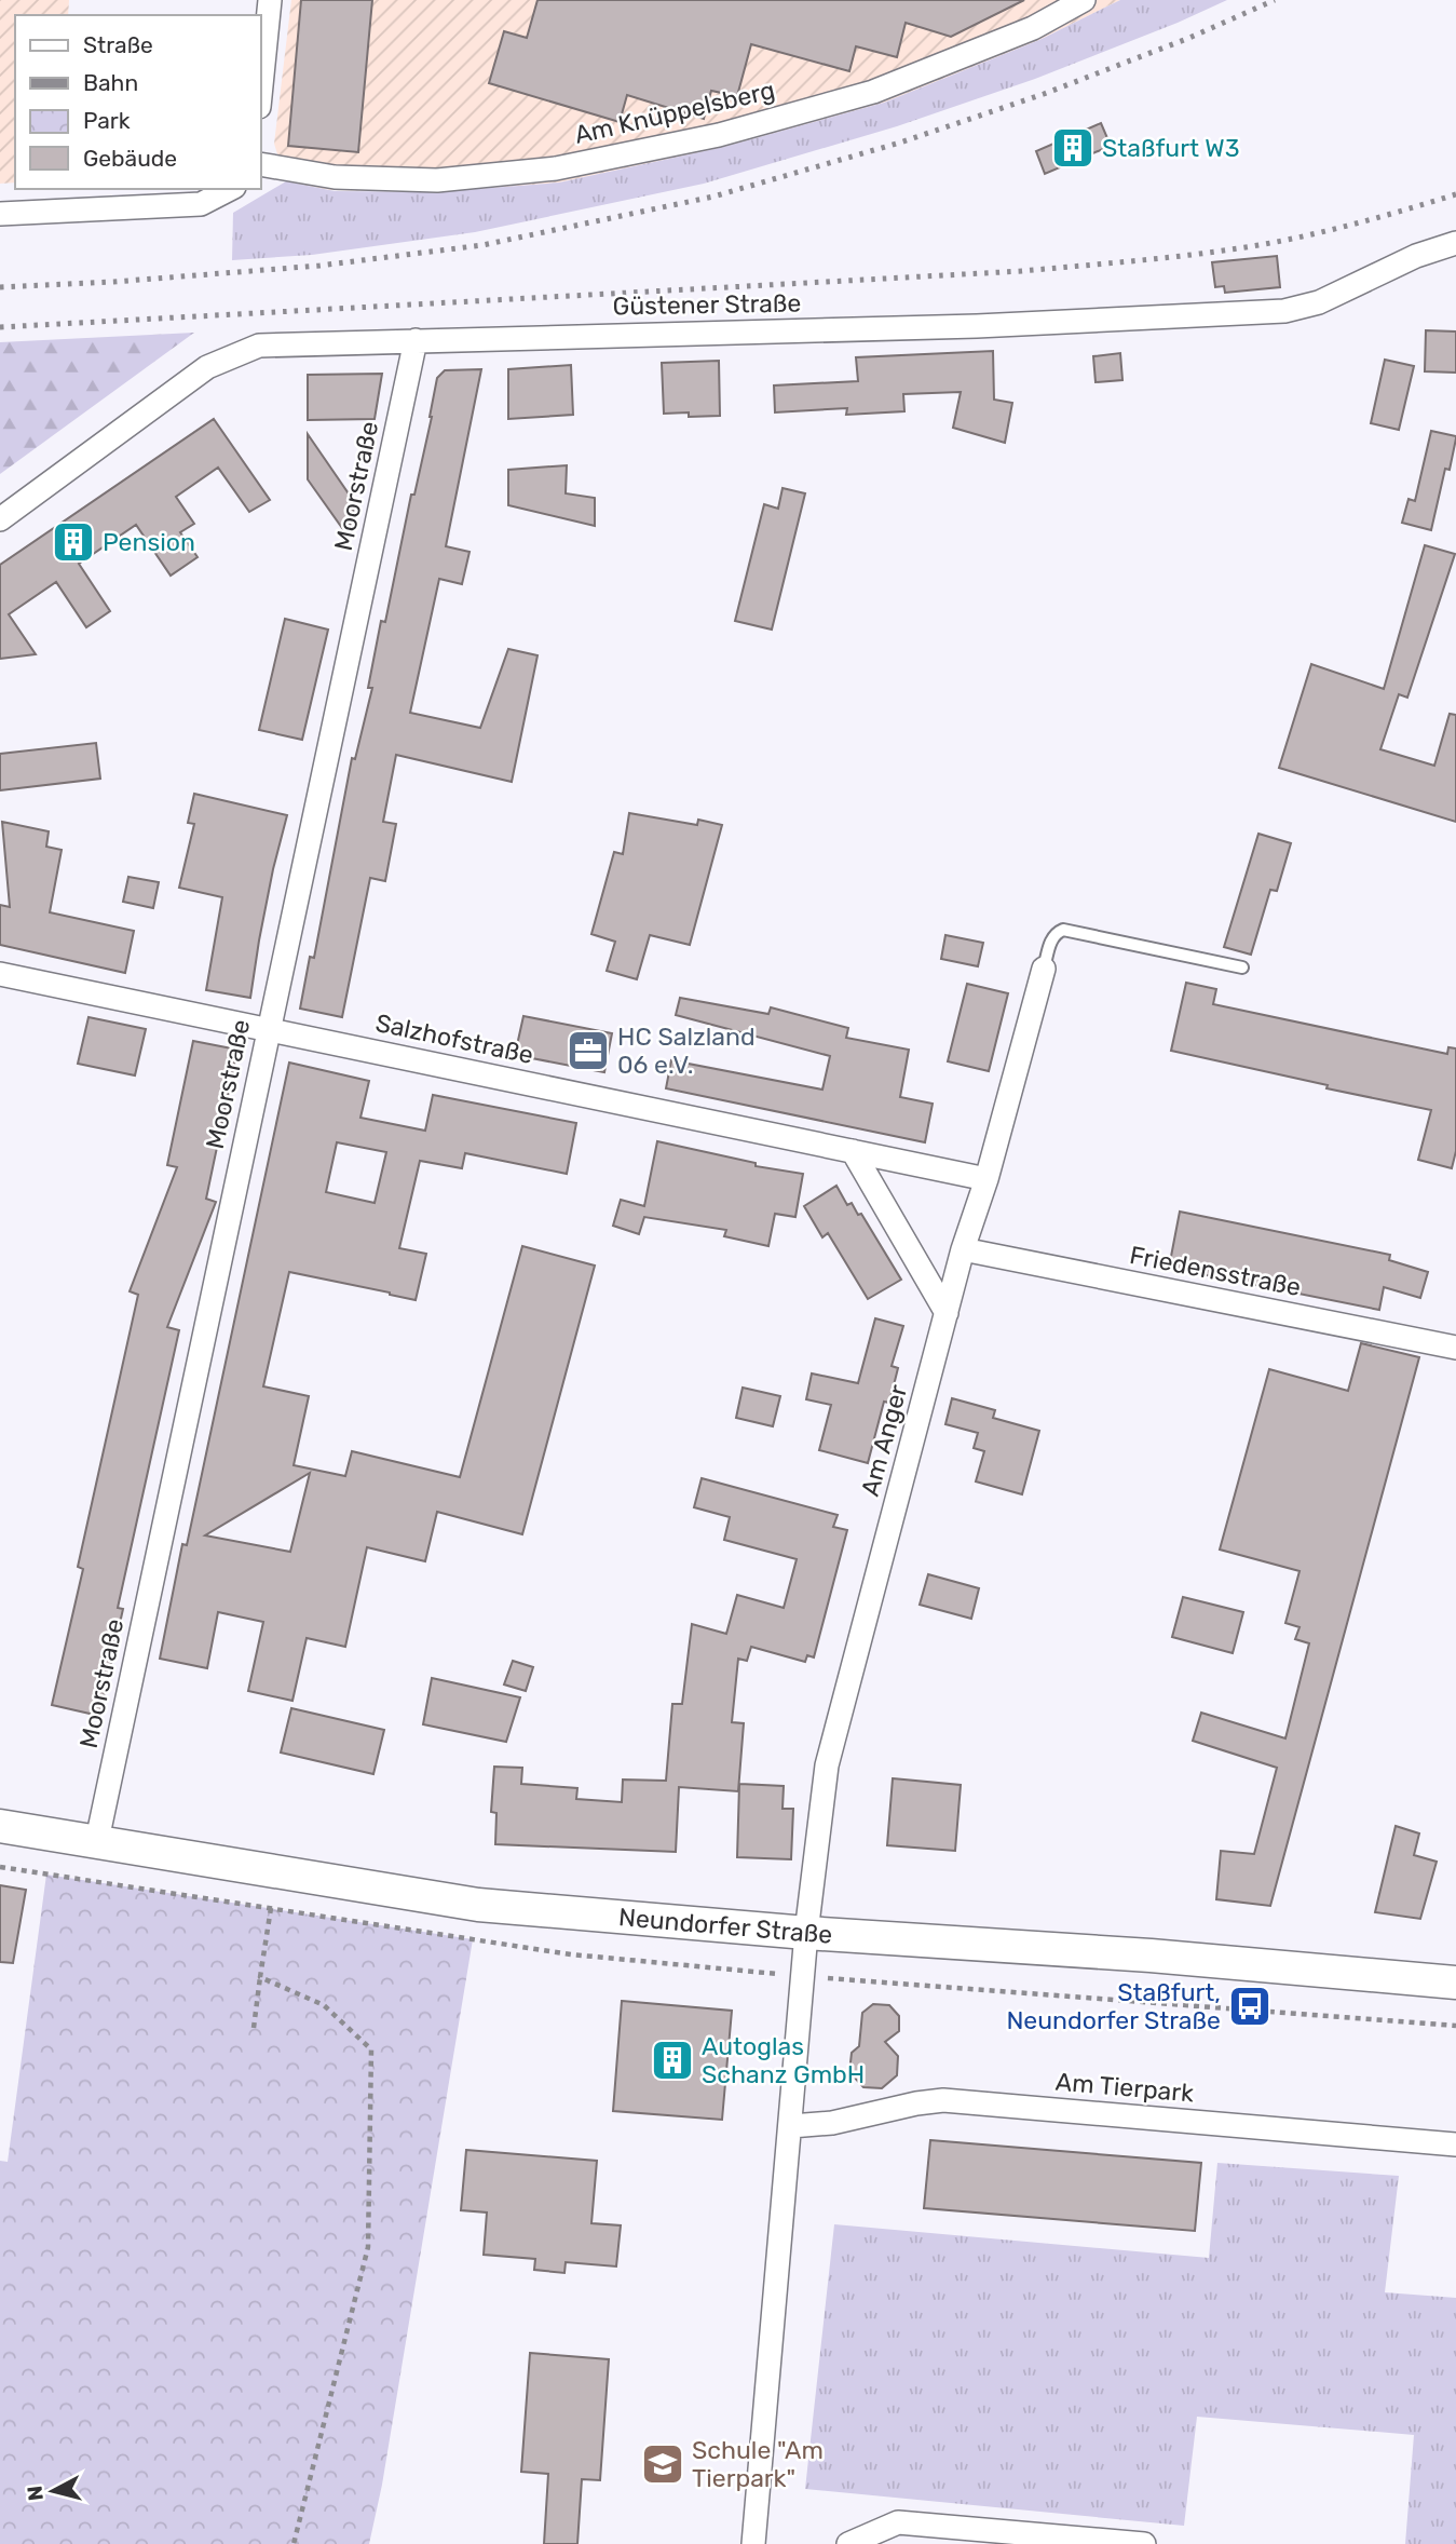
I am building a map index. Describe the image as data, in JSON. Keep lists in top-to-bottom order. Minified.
{"streets":{"main road":["Neundorfer Straße"],"street":["Am Knüppelsberg","Güstener Straße","Moorstraße","Salzhofstraße","Friedensstraße","Am Anger","Am Tierpark"]},"crossings":[["Güstener Straße","Moorstraße"],["Moorstraße","Salzhofstraße"],["Moorstraße","Neundorfer Straße"],["Salzhofstraße","Am Anger"],["Friedensstraße","Am Anger"],["Am Anger","Neundorfer Straße"]],"places":{"building":["Staßfurt W3","Pension","Autoglas Schanz GmbH"],"office":["HC Salzland 06 e.V."],"bus stop":["Staßfurt, Neundorfer Straße"],"school or university":["Schule \"Am Tierpark\""]},"legend":["Straße","Bahn","Park","Gebäude"],"north":"left"}
